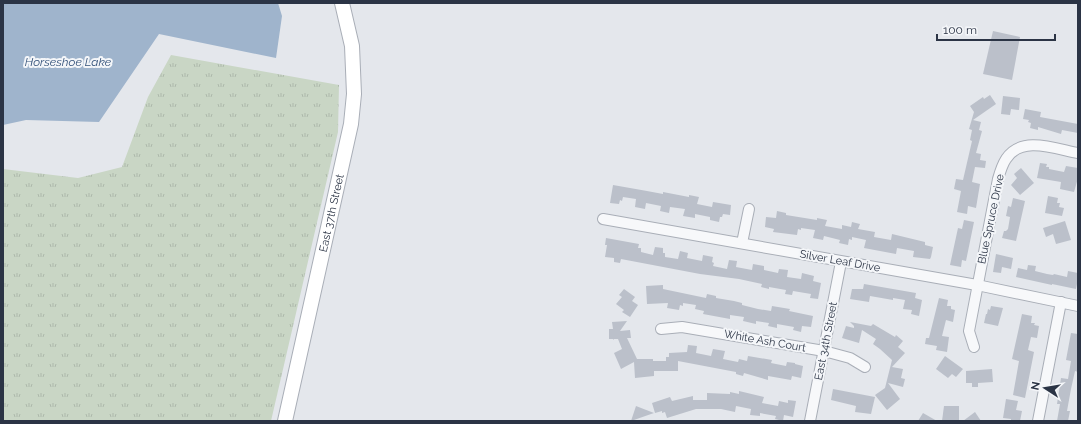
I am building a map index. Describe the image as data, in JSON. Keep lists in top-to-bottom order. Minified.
{"streets":{"main road":["East 37th Street"],"street":["Blue Spruce Drive","Silver Leaf Drive","White Ash Court","East 34th Street"]},"crossings":[["Blue Spruce Drive","Silver Leaf Drive"],["Silver Leaf Drive","East 34th Street"],["White Ash Court","East 34th Street"]],"water":["Horseshoe Lake"],"scale_bar":"100 m","north":"left"}
